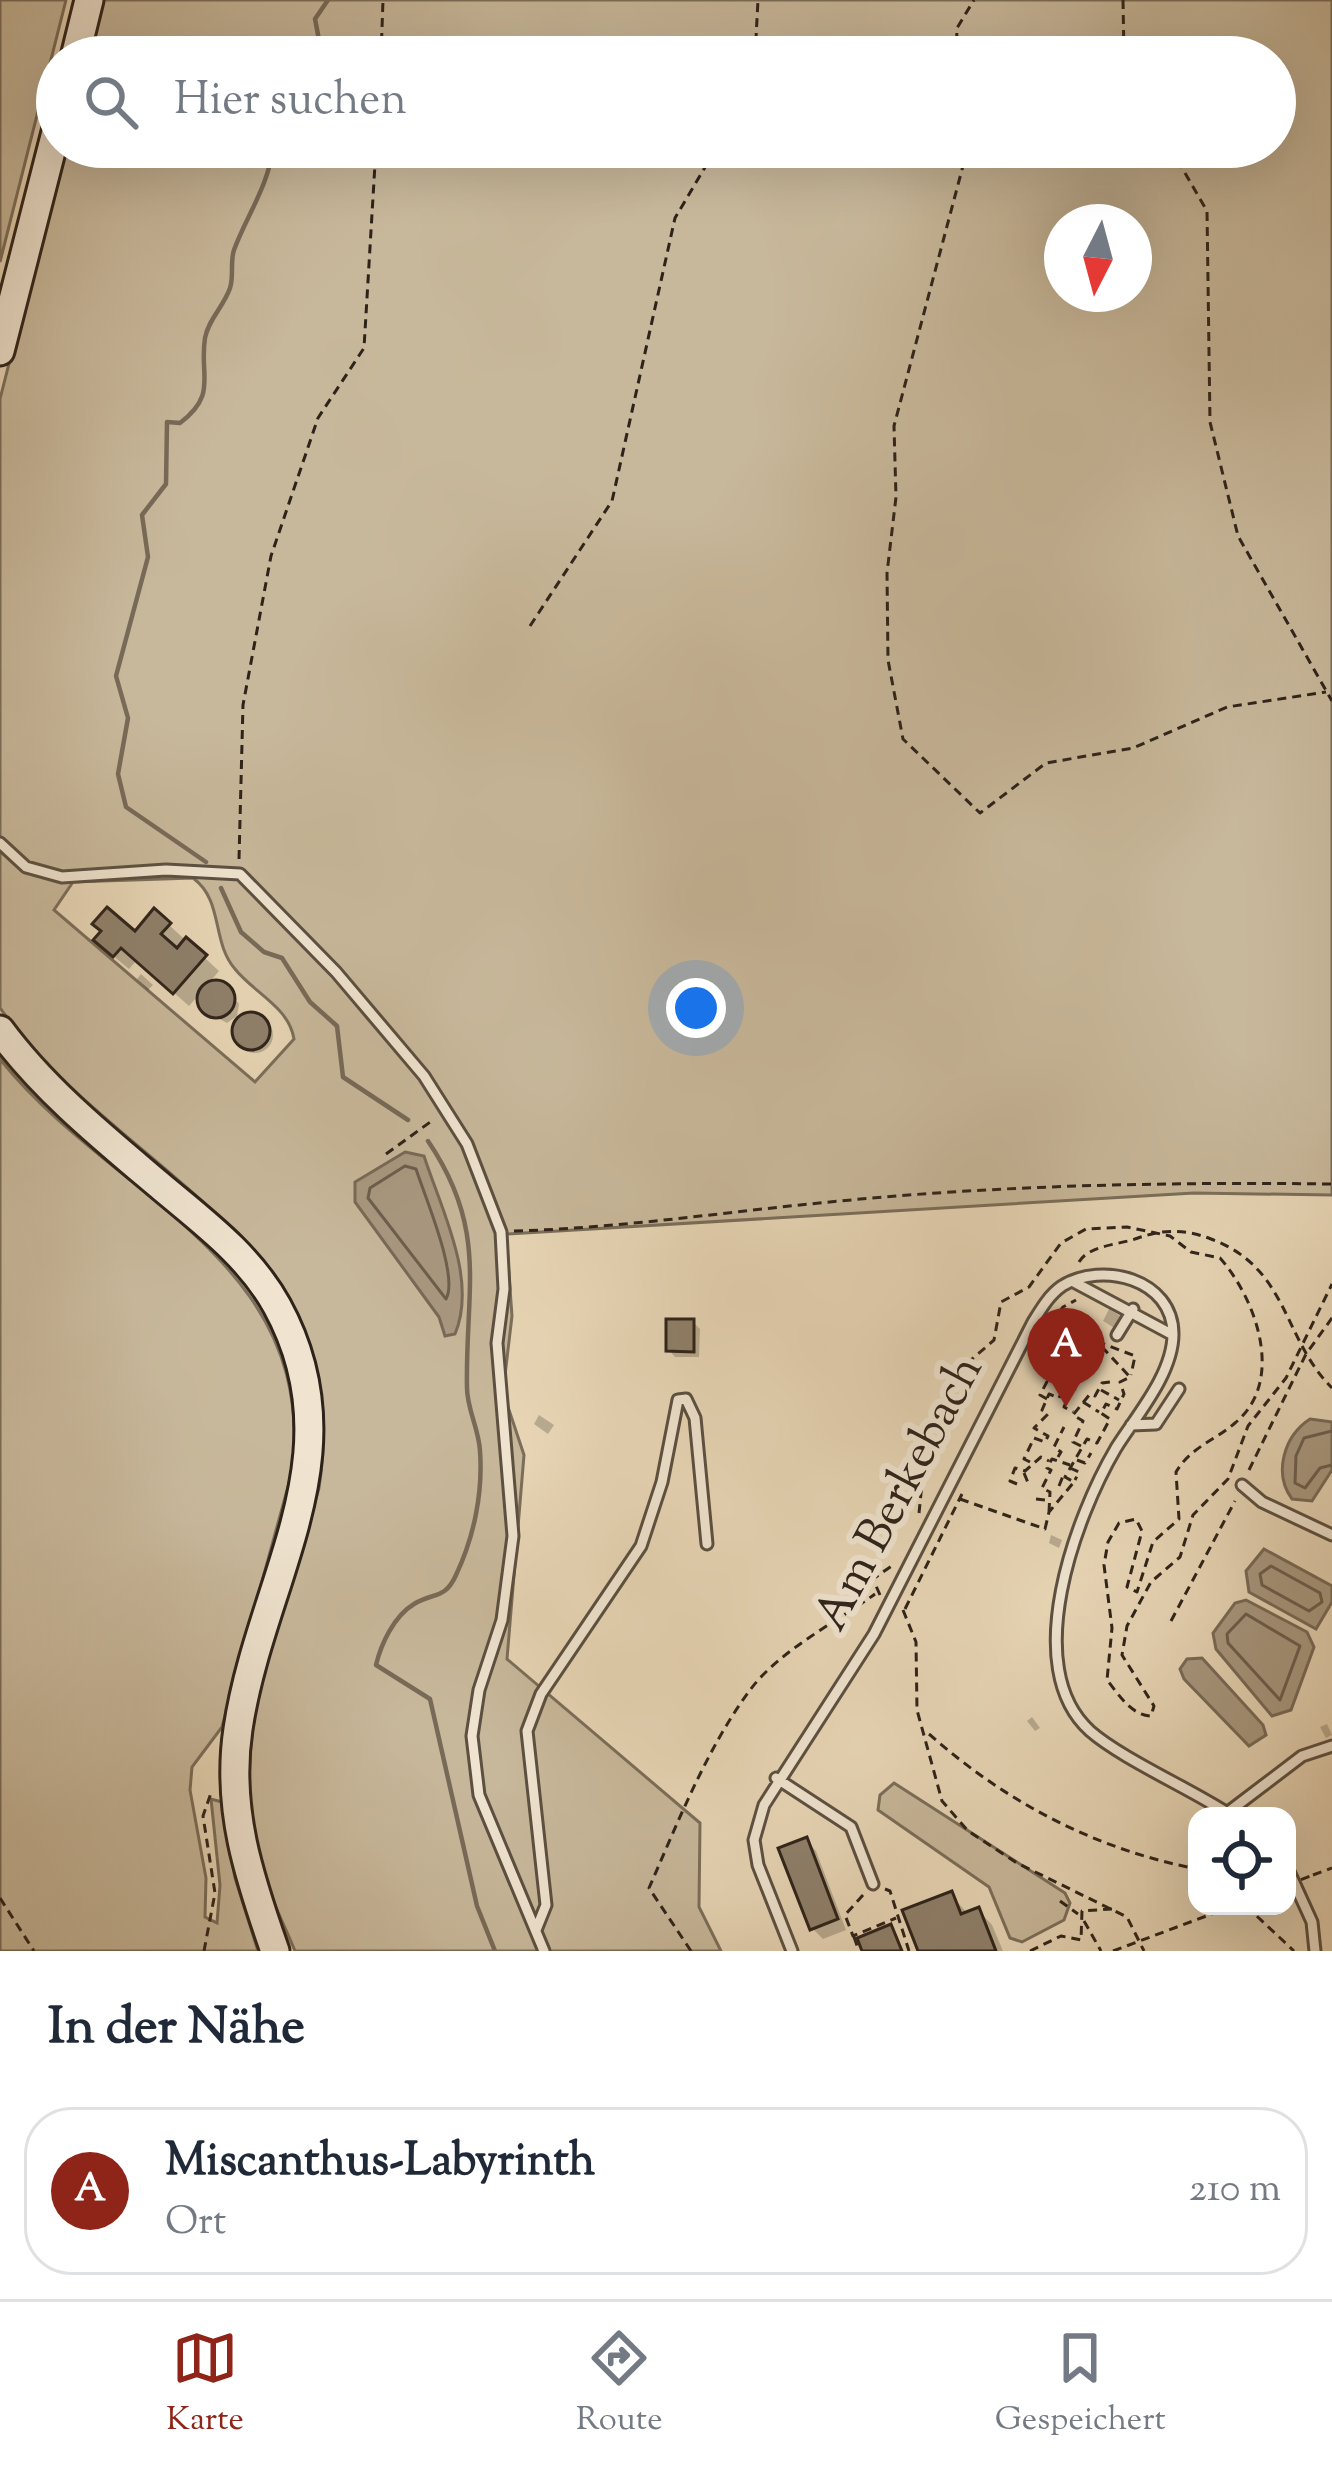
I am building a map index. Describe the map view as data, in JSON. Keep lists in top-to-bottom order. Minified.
{"streets":{"lane":["Am Berkebach"]},"north":"bottom","page":{"search":"Hier suchen","pins":"A","heading":"In der Nähe","list":[{"mark":"A","name":"Miscanthus-Labyrinth","note":"Ort","value":"210 m"}],"nav":["Karte","Route","Gespeichert"]}}
